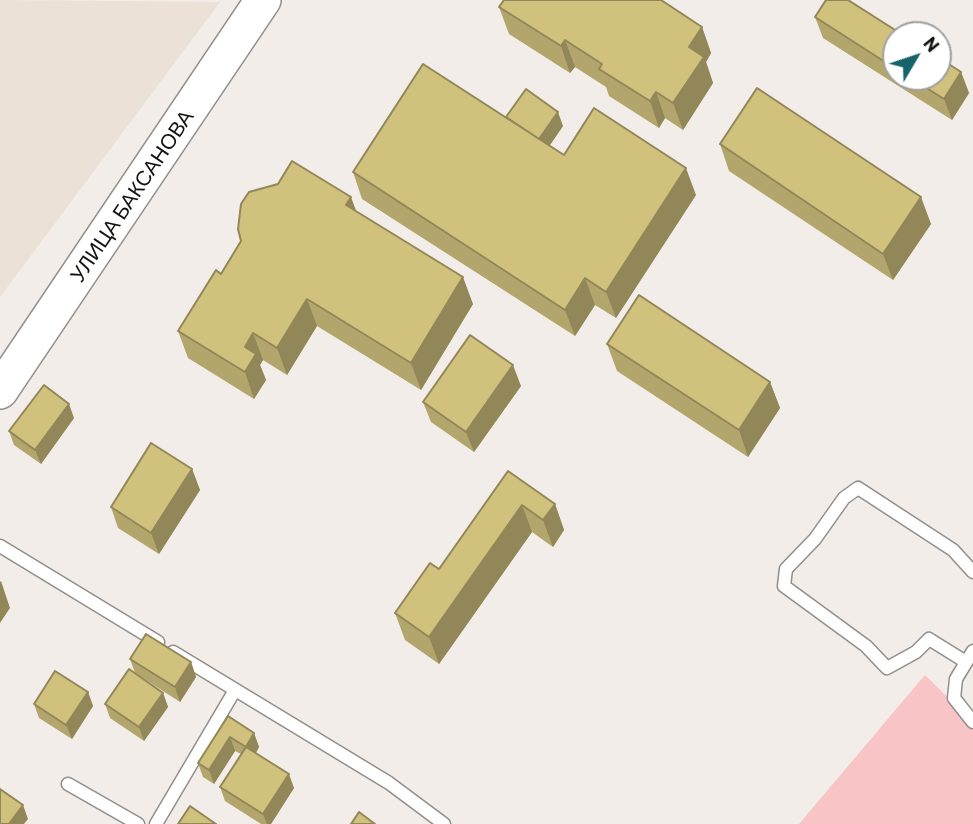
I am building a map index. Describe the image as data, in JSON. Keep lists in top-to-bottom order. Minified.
{"streets":{"main road":["УЛИЦА БАКСАНОВА"]},"north":"top right"}
